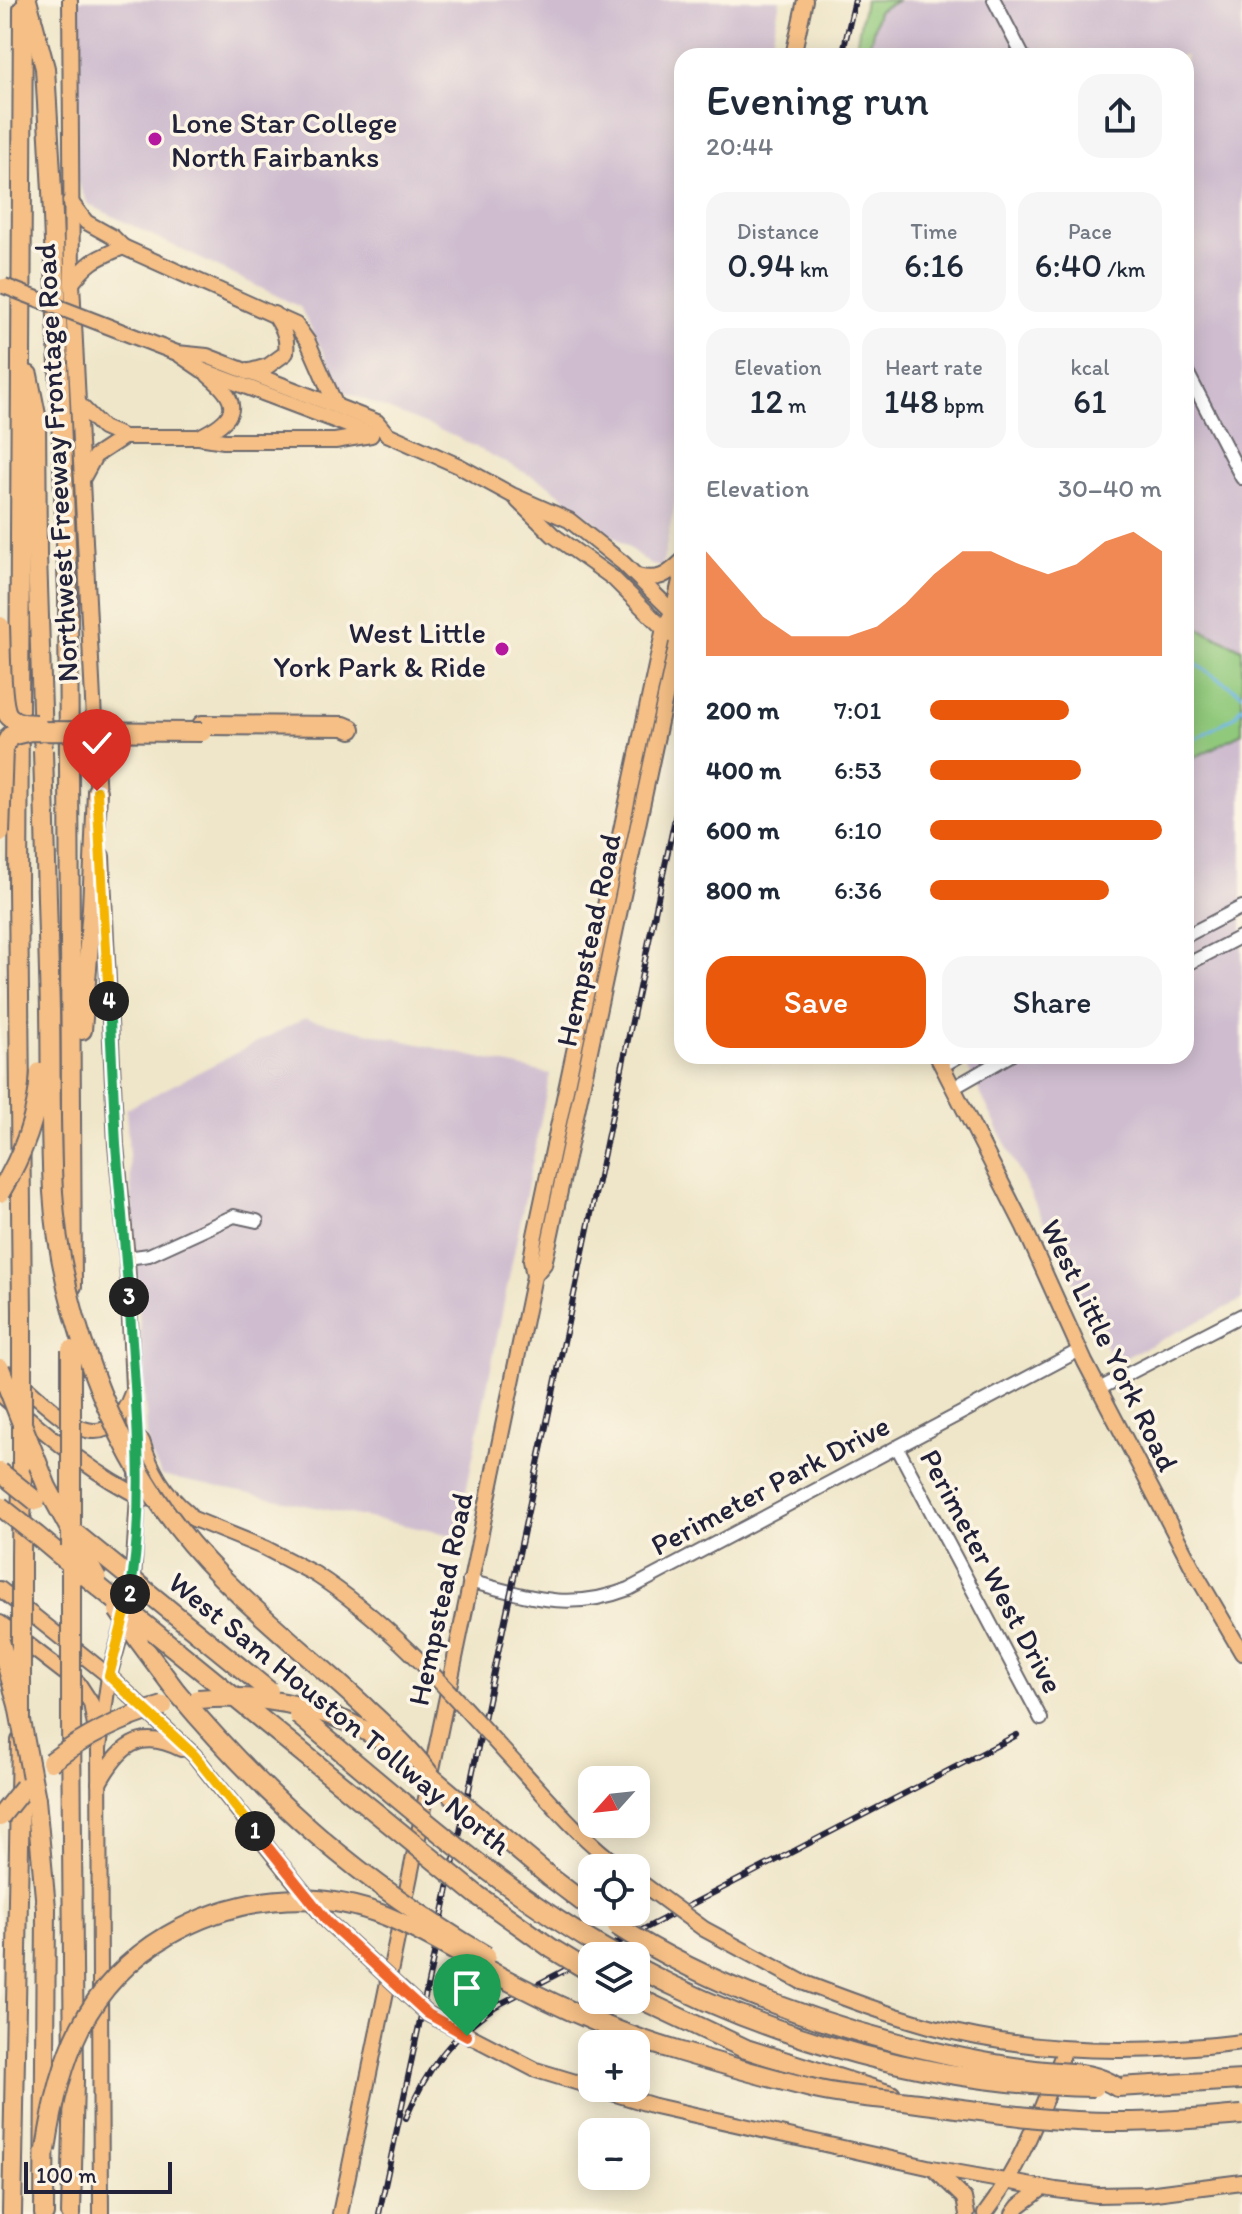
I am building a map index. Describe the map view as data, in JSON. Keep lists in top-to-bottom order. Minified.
{"streets":{"highway":["West Sam Houston Tollway North"],"main road":["Northwest Freeway Frontage Road","Hempstead Road","West Little York Road"],"street":["Perimeter Park Drive","Perimeter West Drive"]},"crossings":[["Hempstead Road","Perimeter Park Drive"],["West Little York Road","Perimeter Park Drive"],["Perimeter Park Drive","Perimeter West Drive"]],"places":["Lone Star College North Fairbanks","West Little York Park & Ride"],"scale_bar":"100 m","north":"bottom left","page":{"heading":["Evening run","20:44"],"stats":[["Distance","0.94 km"],["Time","6:16"],["Pace","6:40 /km"],["Elevation","12 m"],["Heart rate","148 bpm"],["kcal","61"]],"chart":["Elevation","30–40 m"],"list":[{"name":"200 m","note":"7:01"},{"name":"400 m","note":"6:53"},{"name":"600 m","note":"6:10"},{"name":"800 m","note":"6:36"}],"buttons":["Save","Share"],"pins":["4","3","2","1"],"map_buttons":["+","−"],"scale":"100 m"}}
